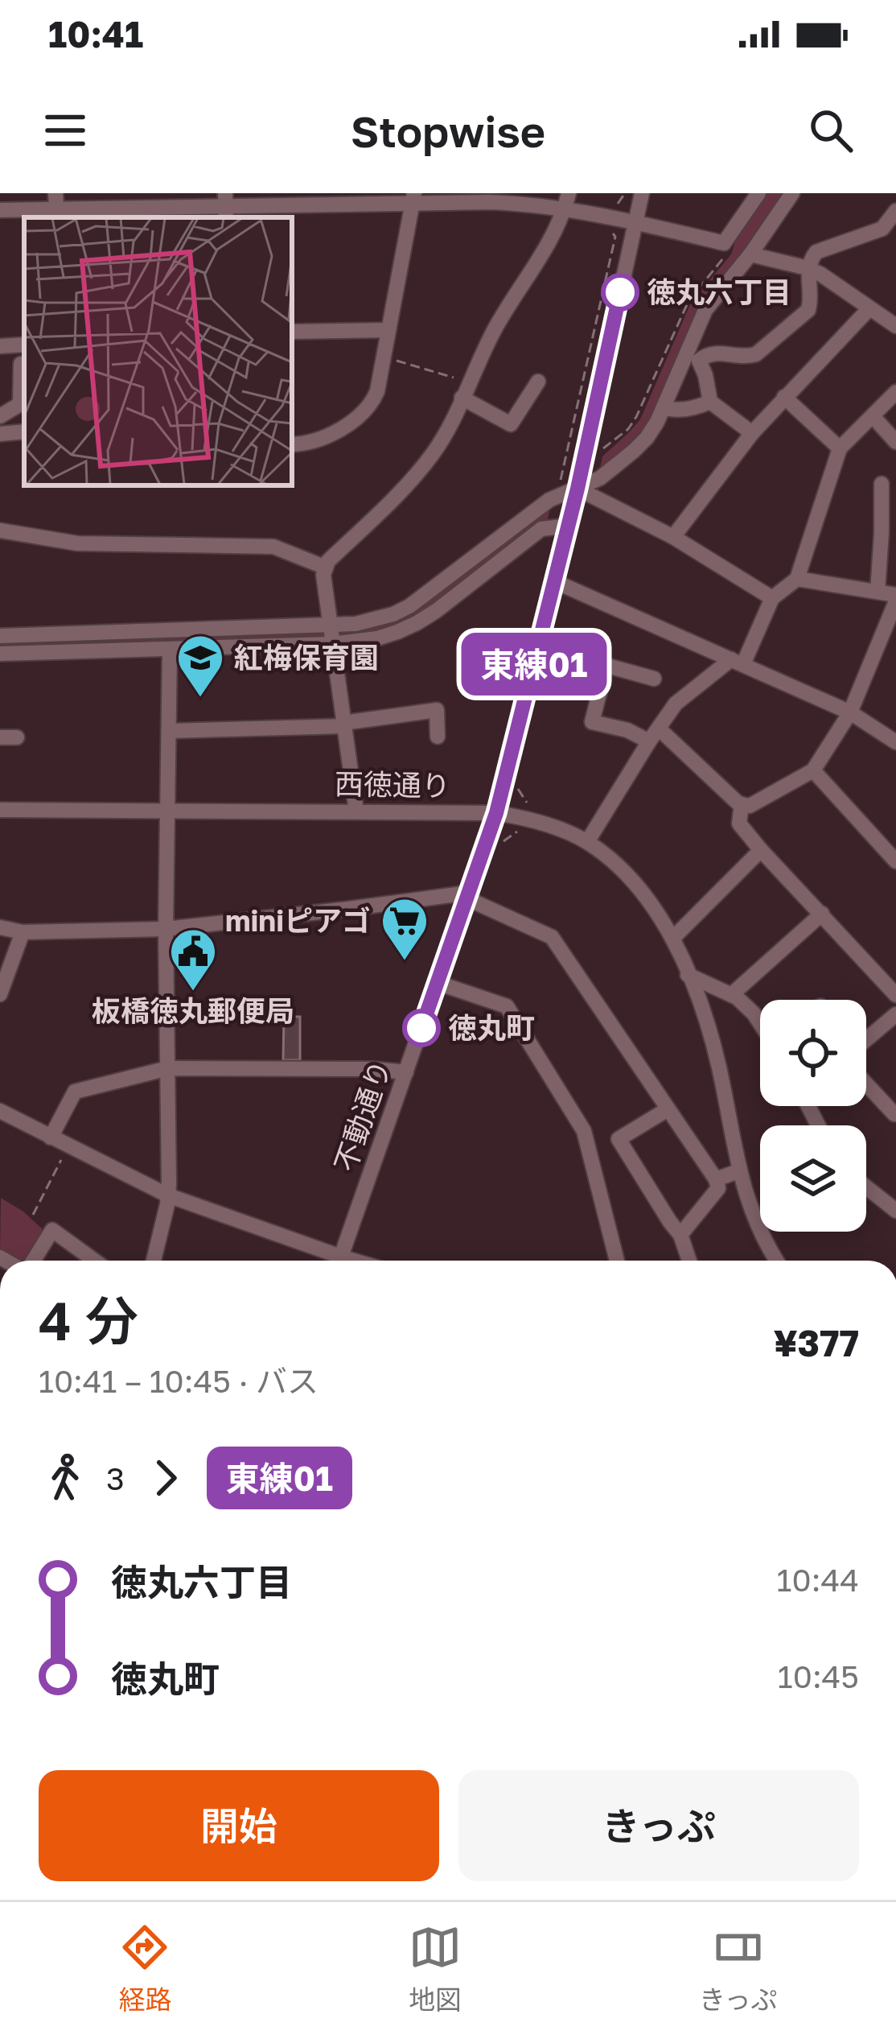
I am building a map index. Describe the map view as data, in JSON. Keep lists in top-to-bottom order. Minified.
{"streets":{"street":["西徳通り","不動通り"]},"crossings":[["西徳通り","不動通り"]],"places":{"other":["徳丸六丁目","徳丸町"],"school or university":["紅梅保育園"],"supermarket":["miniピアゴ"],"public building":["板橋徳丸郵便局"]},"lines":["bus line 東練01"],"page":{"status":"10:41","header":"Stopwise","on_map":"東練01","heading":["4 分","10:41 – 10:45 · バス","¥377"],"legs":["3","東練01"],"list":[{"name":"徳丸六丁目","value":"10:44"},{"name":"徳丸町","value":"10:45"}],"buttons":["開始","きっぷ"],"tabs":["経路","地図","きっぷ"]}}
